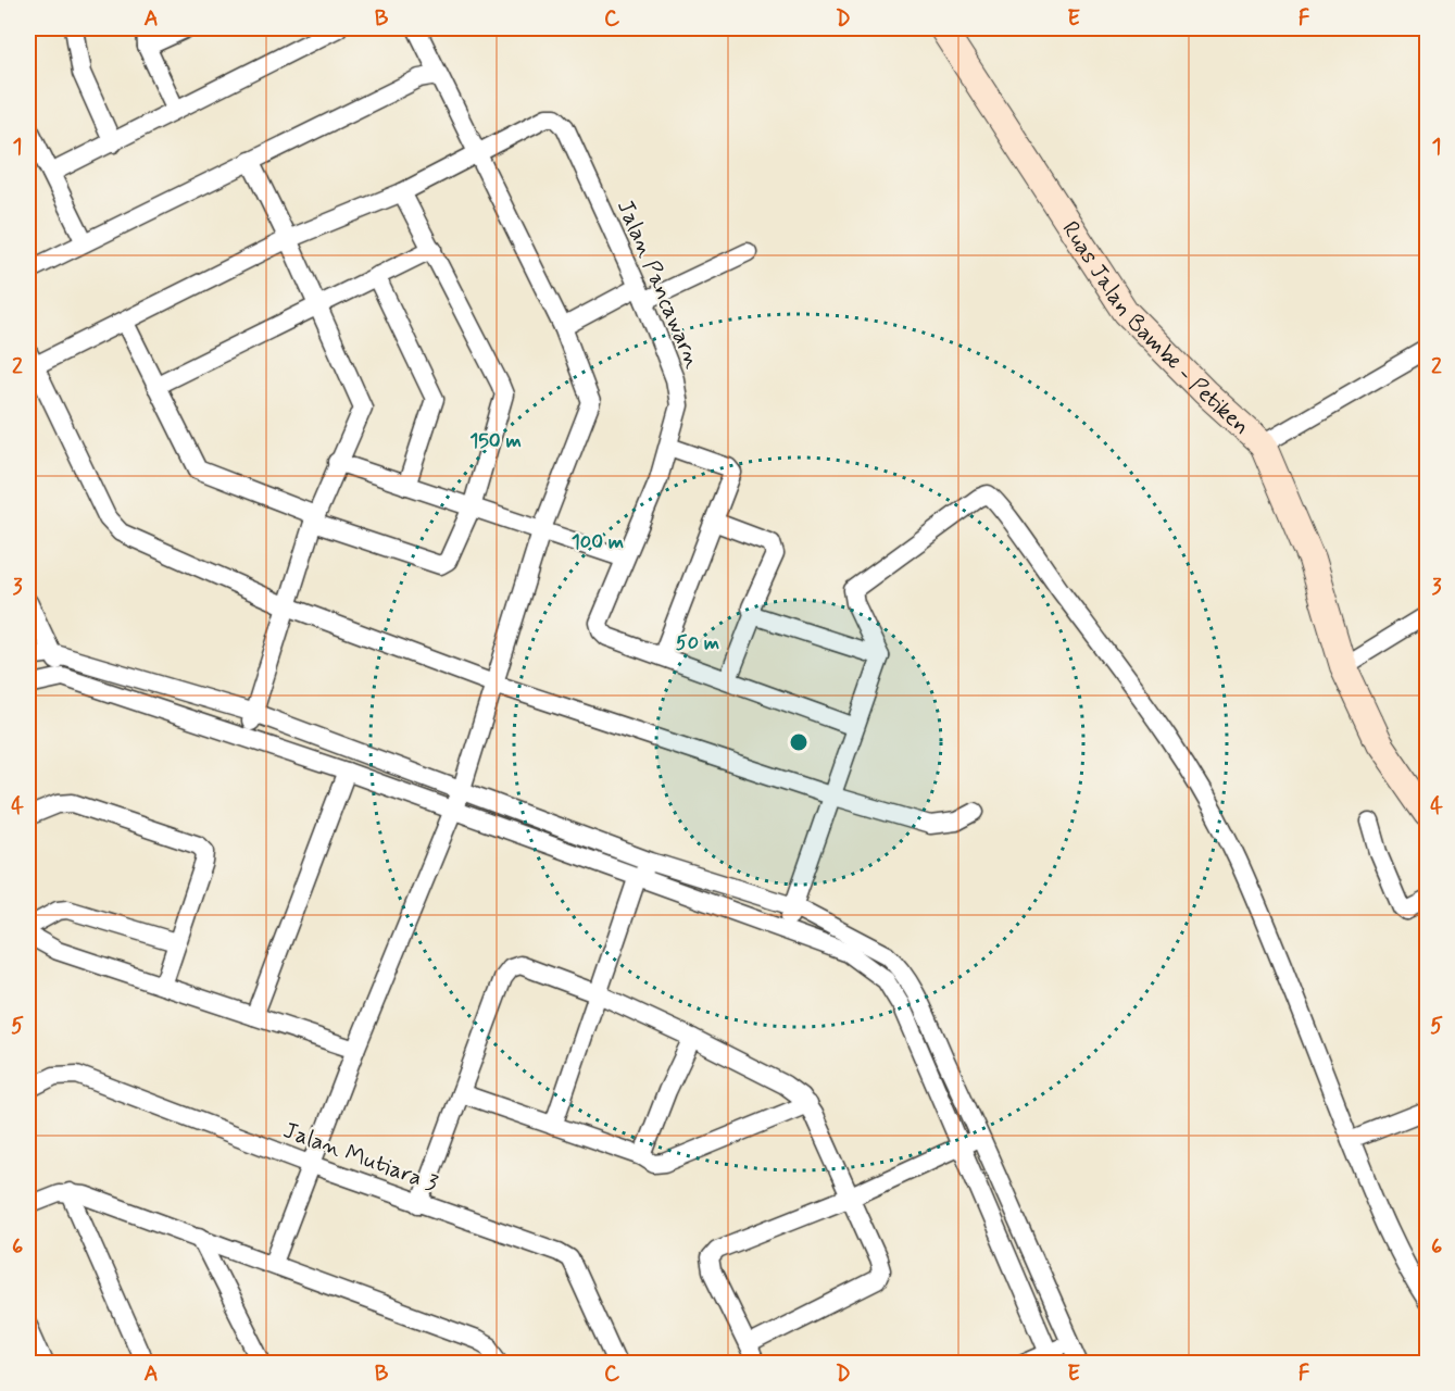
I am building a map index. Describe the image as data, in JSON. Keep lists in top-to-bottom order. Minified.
{"streets":{"main road":["Ruas Jalan Bambe - Petiken"],"street":["Jalan Pancawarn","Jalan Mutiara 3"]},"grid":{"columns":["A","B","C","D","E","F"],"rows":["1","2","3","4","5","6"]},"rings":["150 m","100 m","50 m"]}
